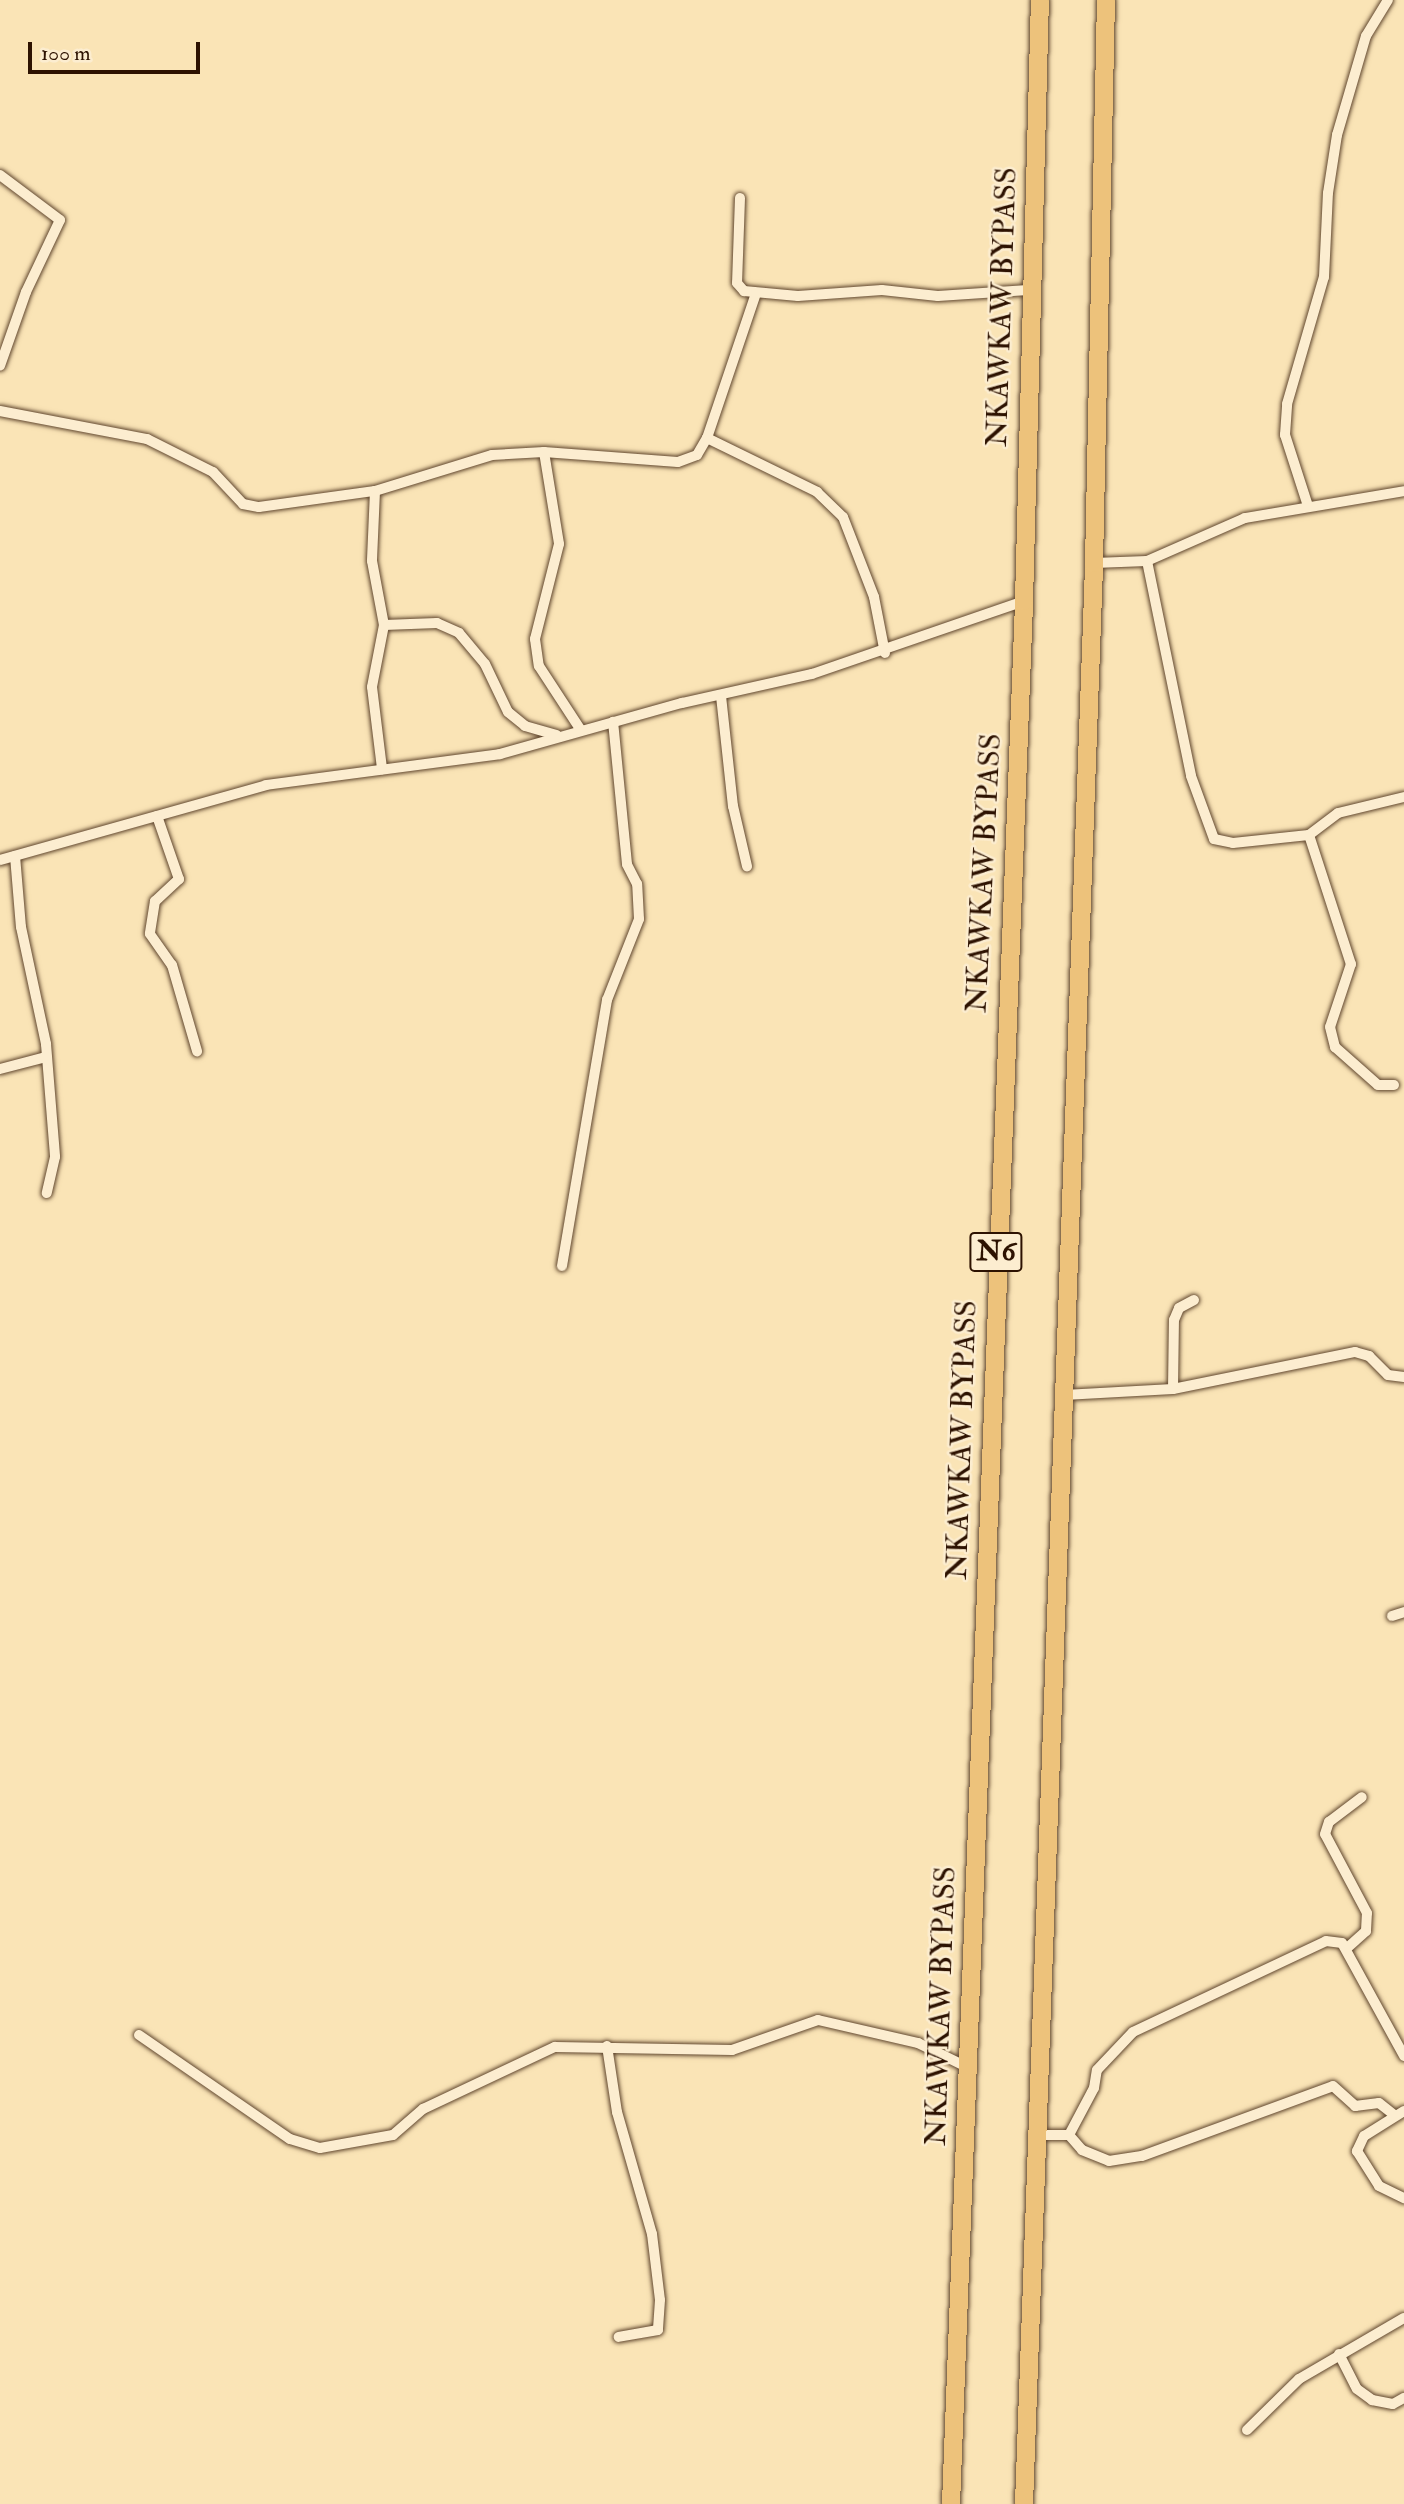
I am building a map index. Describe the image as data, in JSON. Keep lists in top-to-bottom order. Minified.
{"streets":{"highway":["NKAWKAW BYPASS","N6"]},"scale_bar":"100 m"}
